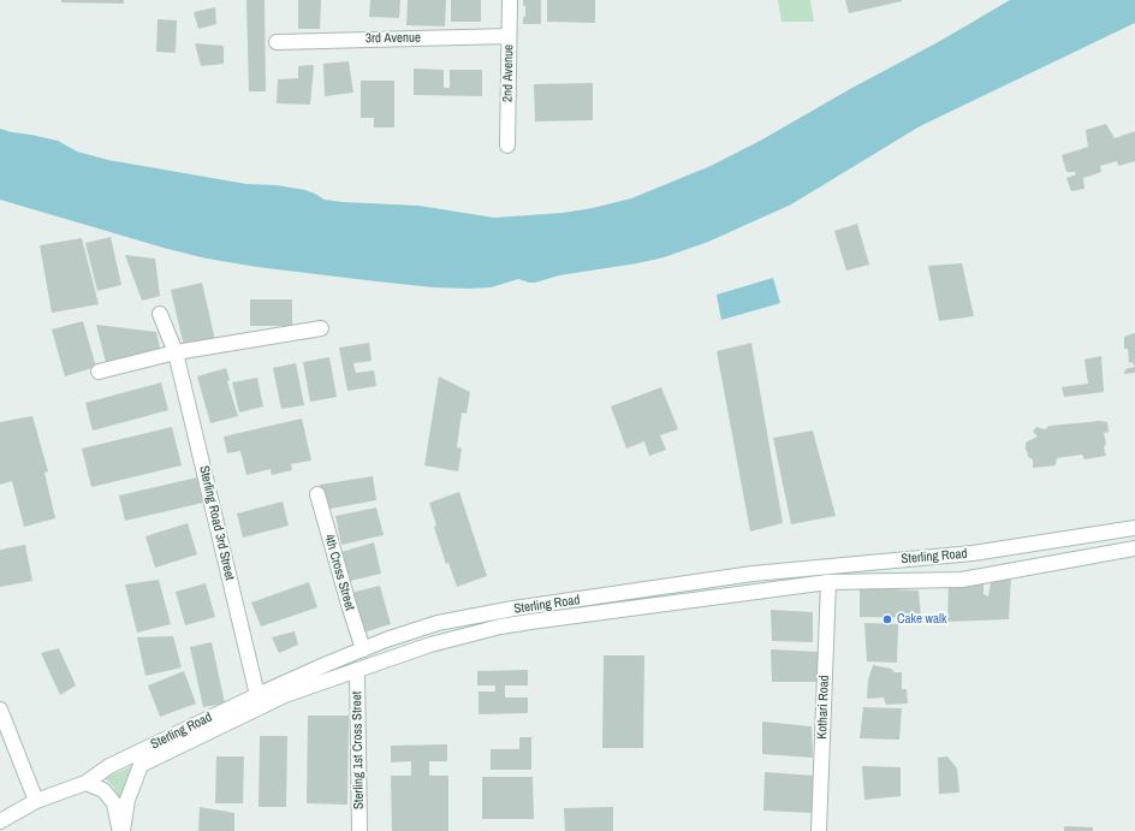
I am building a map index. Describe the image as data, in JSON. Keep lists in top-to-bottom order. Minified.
{"streets":{"main road":["3rd Avenue","2nd Avenue","Sterling Road 3rd Street","Sterling Road","4th Cross Street","Kothari Road","Sterling 1st Cross Street"]},"crossings":[["3rd Avenue","2nd Avenue"],["Sterling Road 3rd Street","Sterling Road"],["Sterling Road","4th Cross Street"],["Sterling Road","Kothari Road"],["Sterling Road","Sterling 1st Cross Street"]],"places":["Cake walk"]}
